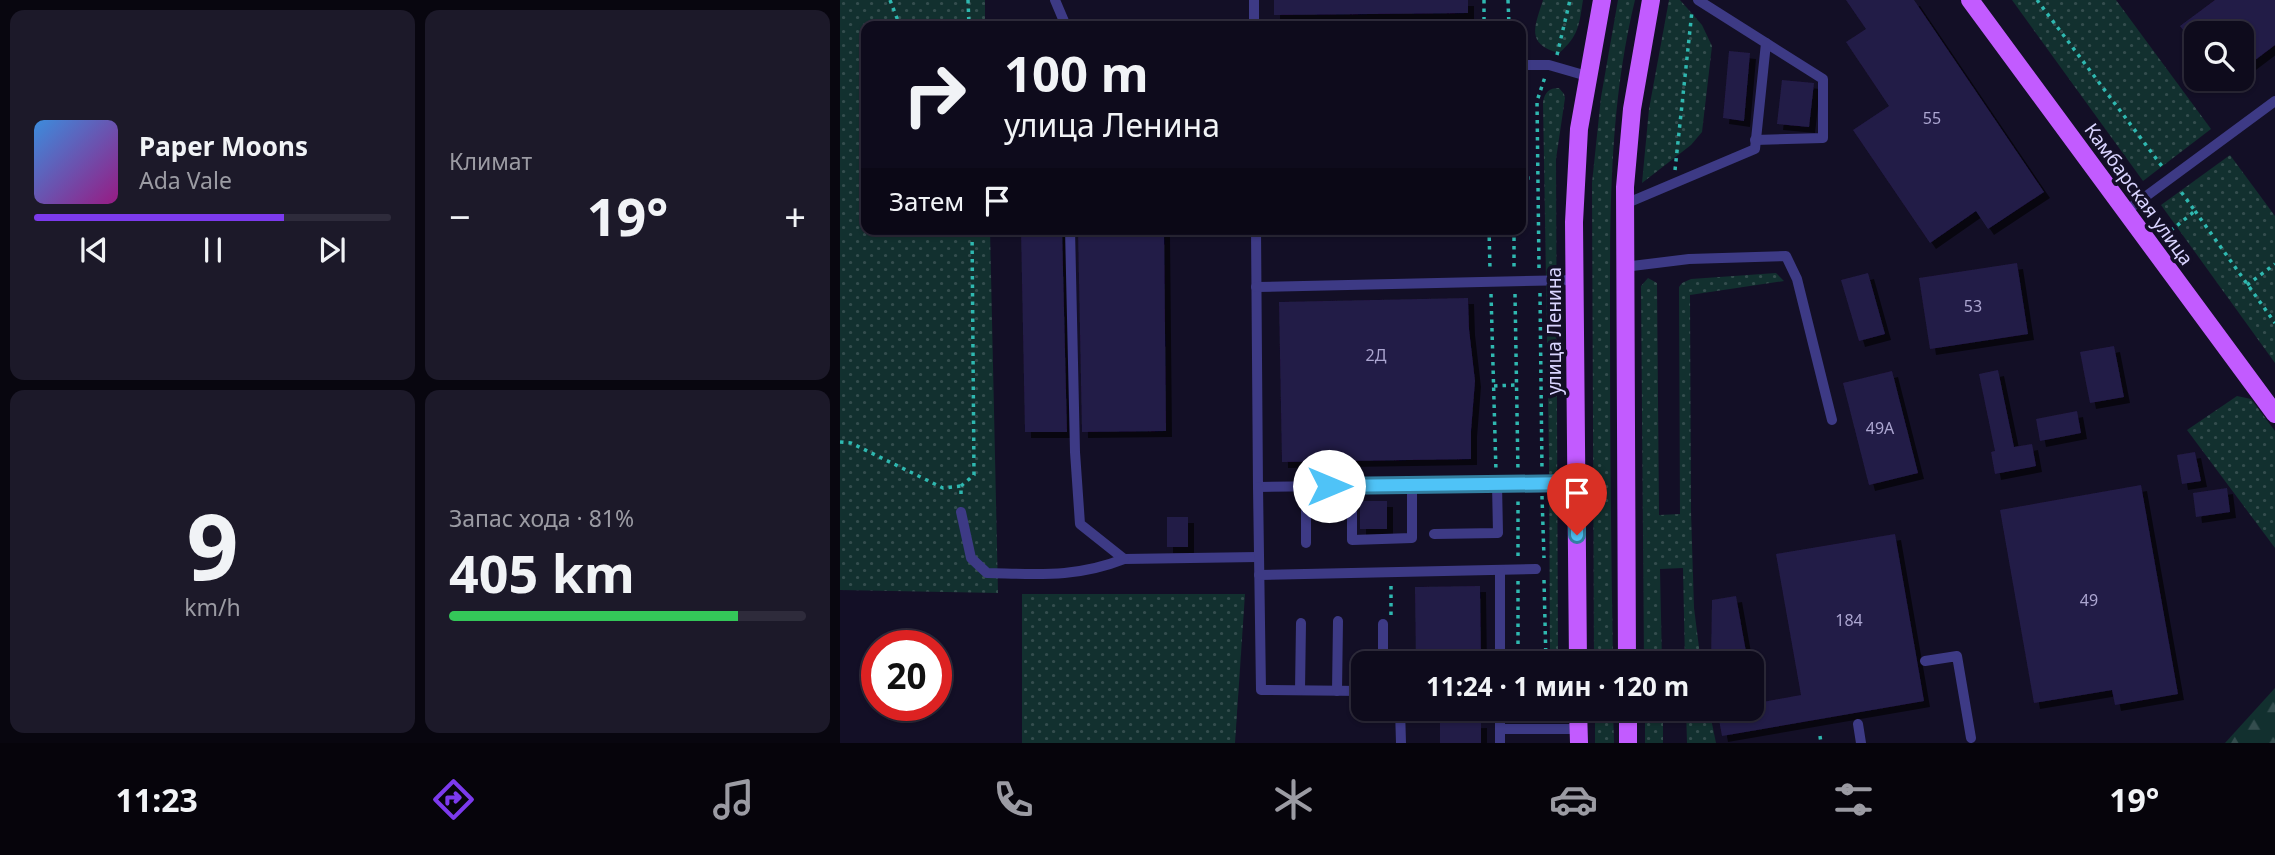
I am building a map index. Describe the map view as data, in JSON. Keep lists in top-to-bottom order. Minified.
{"streets":{"main road":["Камбарская улица","улица Ленина"]},"house_numbers":["55","53","2Д","49А","49","184"],"page":{"tile":["Климат",["9","km/h"],["Запас хода · 81%","405 km"]],"turn":["100 m","улица Ленина"],"song":["Paper Moons","Ada Vale"],"then":"Затем","heat":["−","19°","+"],"limit":"20","trip":"11:24 · 1 мин · 120 m","tabs":["11:23","19°"]}}
